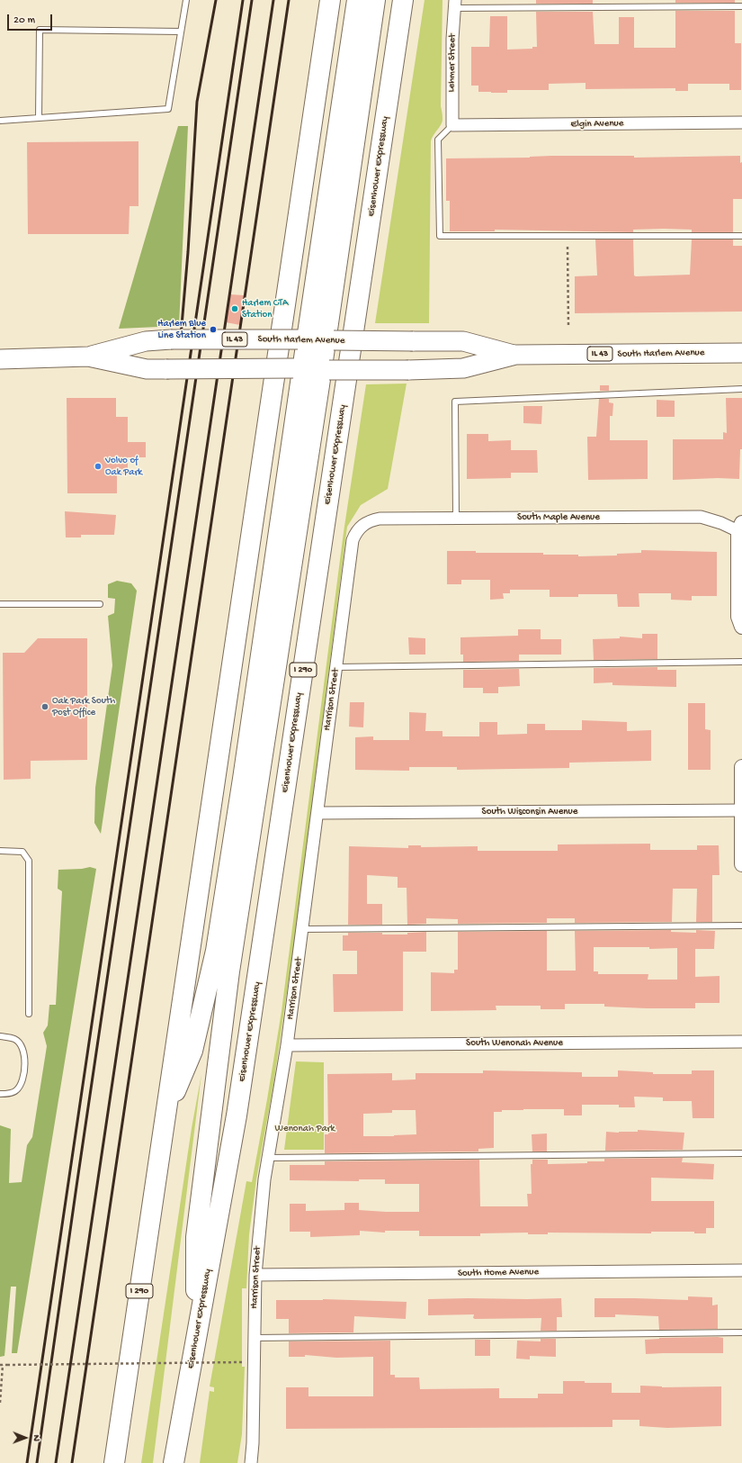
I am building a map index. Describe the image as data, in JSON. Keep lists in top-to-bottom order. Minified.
{"streets":{"highway":["Eisenhower Expressway","I 290"],"main road":["IL 43","South Harlem Avenue"],"street":["Lehmer Street","Elgin Avenue","South Maple Avenue","Harrison Street","South Wisconsin Avenue","South Wenonah Avenue","South Home Avenue"]},"crossings":[["Lehmer Street","Elgin Avenue"],["South Maple Avenue","Harrison Street"],["Harrison Street","South Wisconsin Avenue"],["Harrison Street","South Wenonah Avenue"],["Harrison Street","South Home Avenue"]],"parks":["Wenonah Park"],"places":["Harlem CTA Station","Harlem Blue Line Station","Volvo of Oak Park","Oak Park South Post Office"],"scale_bar":"20 m","north":"right"}
